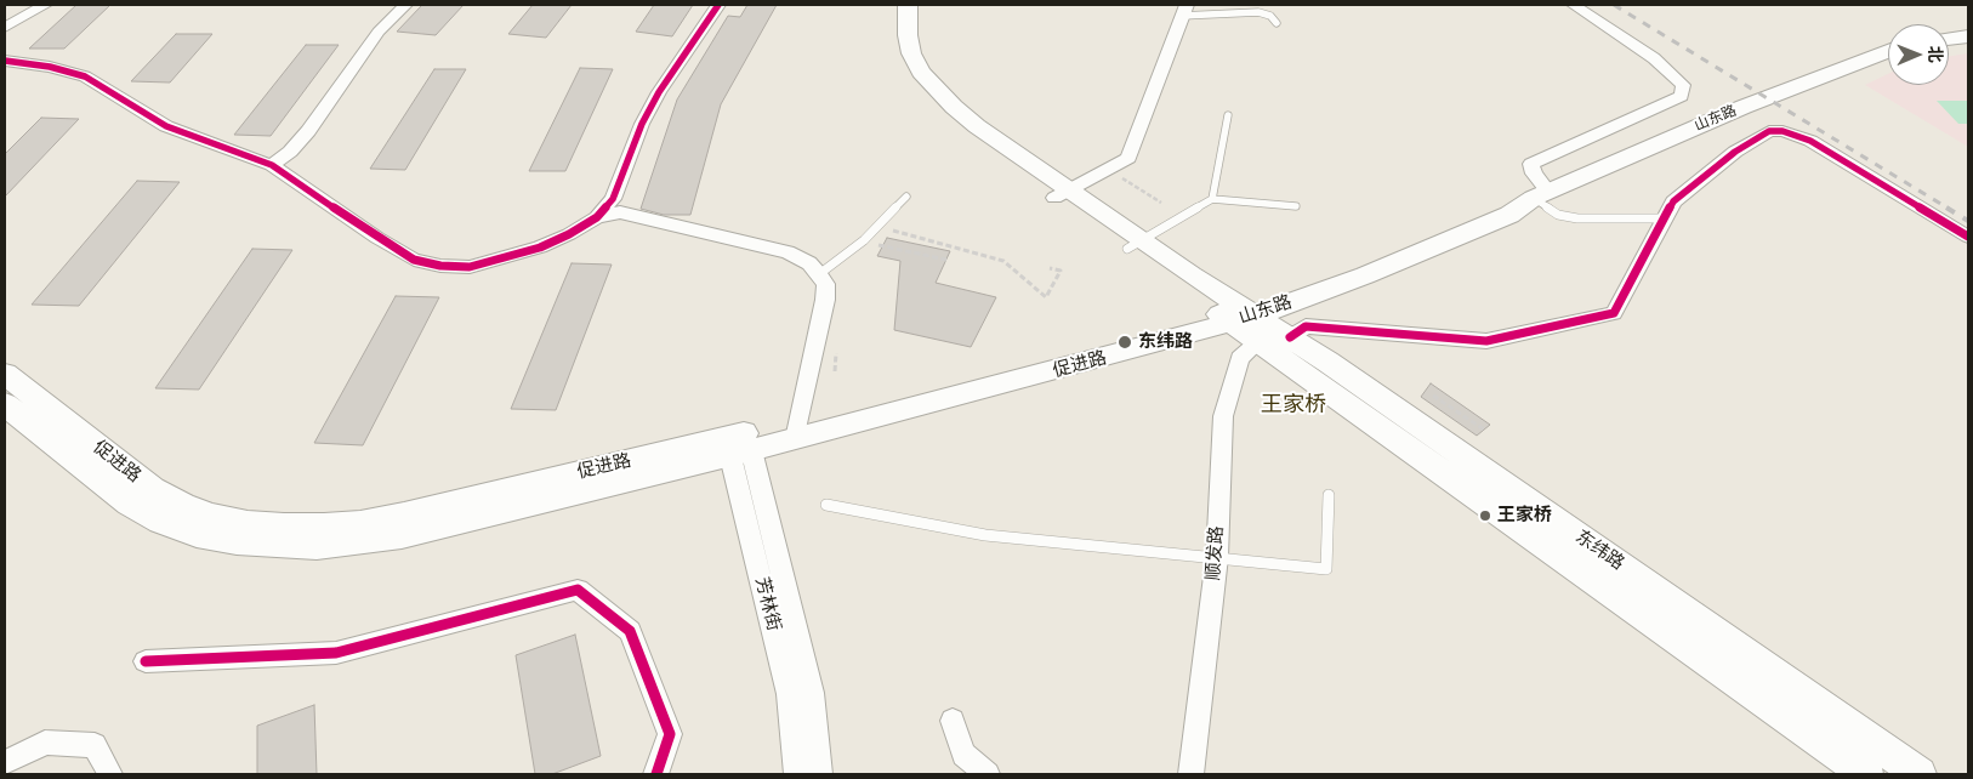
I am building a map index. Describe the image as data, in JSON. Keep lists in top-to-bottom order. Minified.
{"streets":{"main road":["山东路","促进路","东纬路"],"street":["顺发路","芳林街"]},"crossings":[["山东路","促进路"],["山东路","东纬路"],["山东路","顺发路"],["促进路","东纬路"],["促进路","顺发路"],["促进路","芳林街"],["东纬路","顺发路"]],"districts":["王家桥"],"places":["东纬路","王家桥"],"north":"right"}
